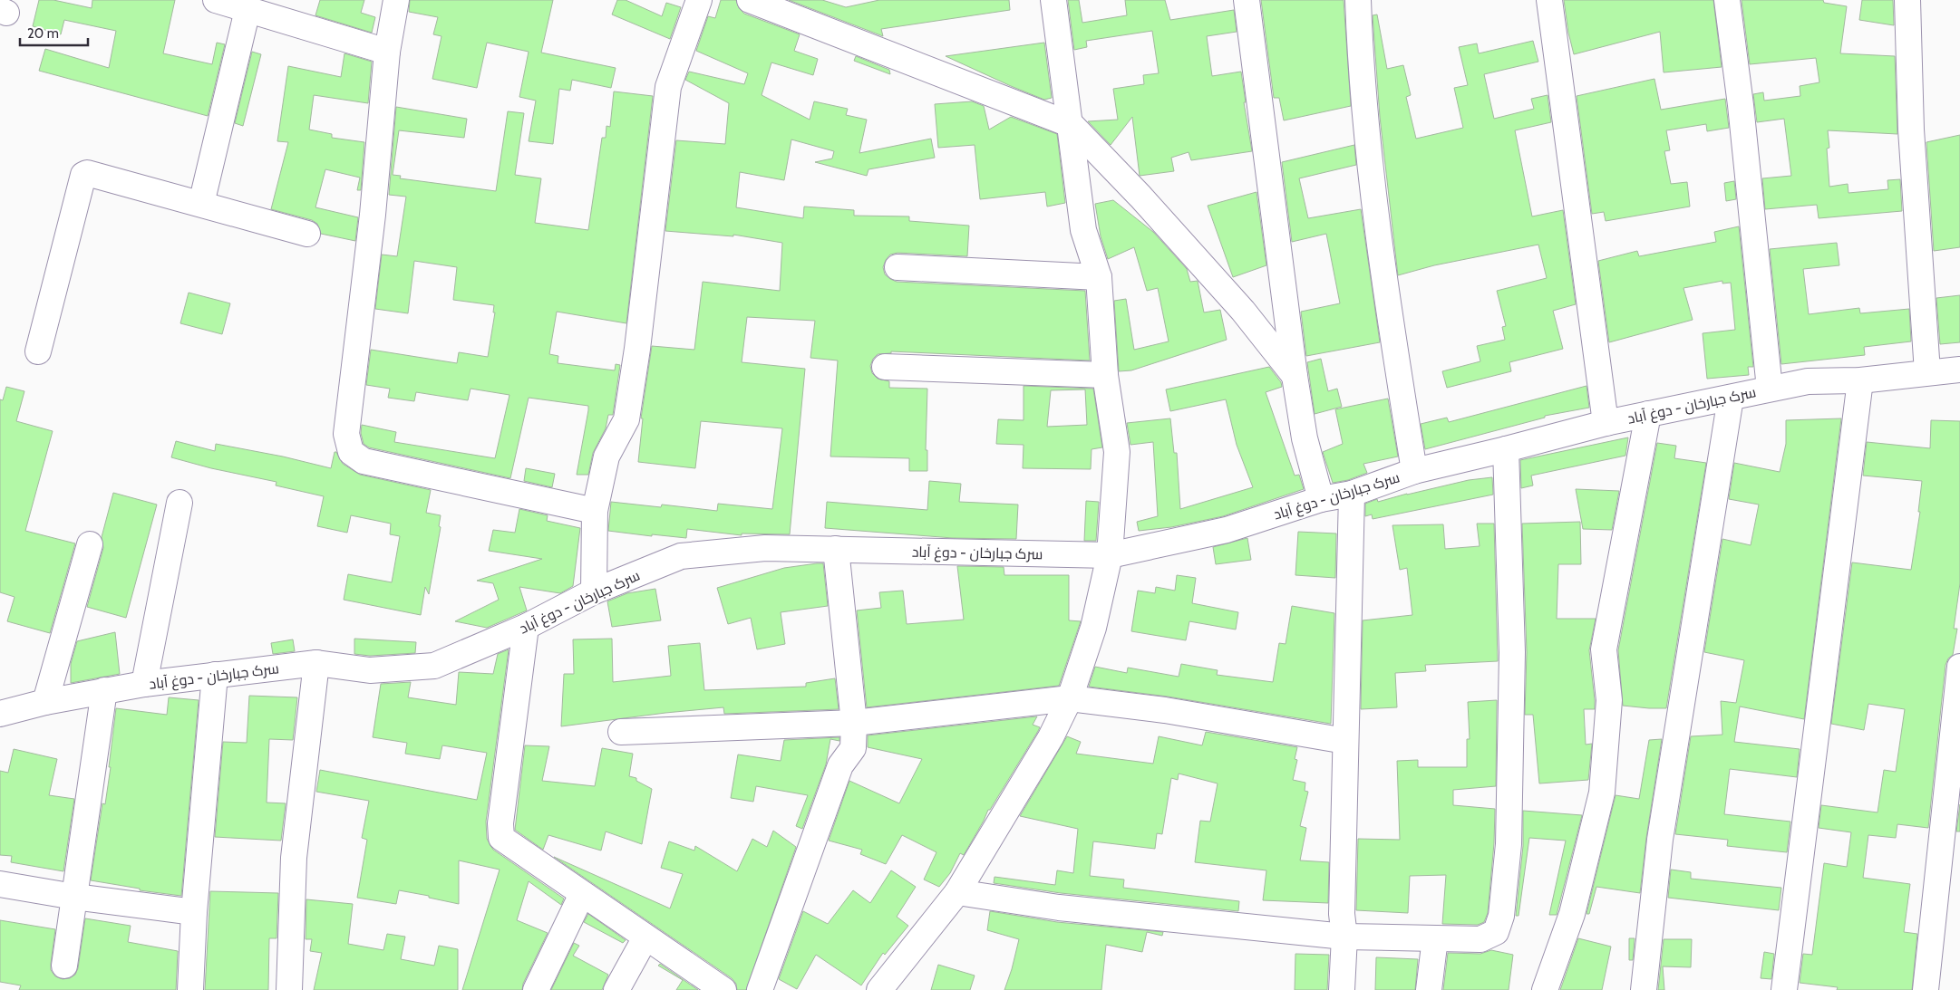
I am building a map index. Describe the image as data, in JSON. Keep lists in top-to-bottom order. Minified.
{"streets":{"street":["سرک جبارخان - دوغ آباد"]},"scale_bar":"20 m"}
